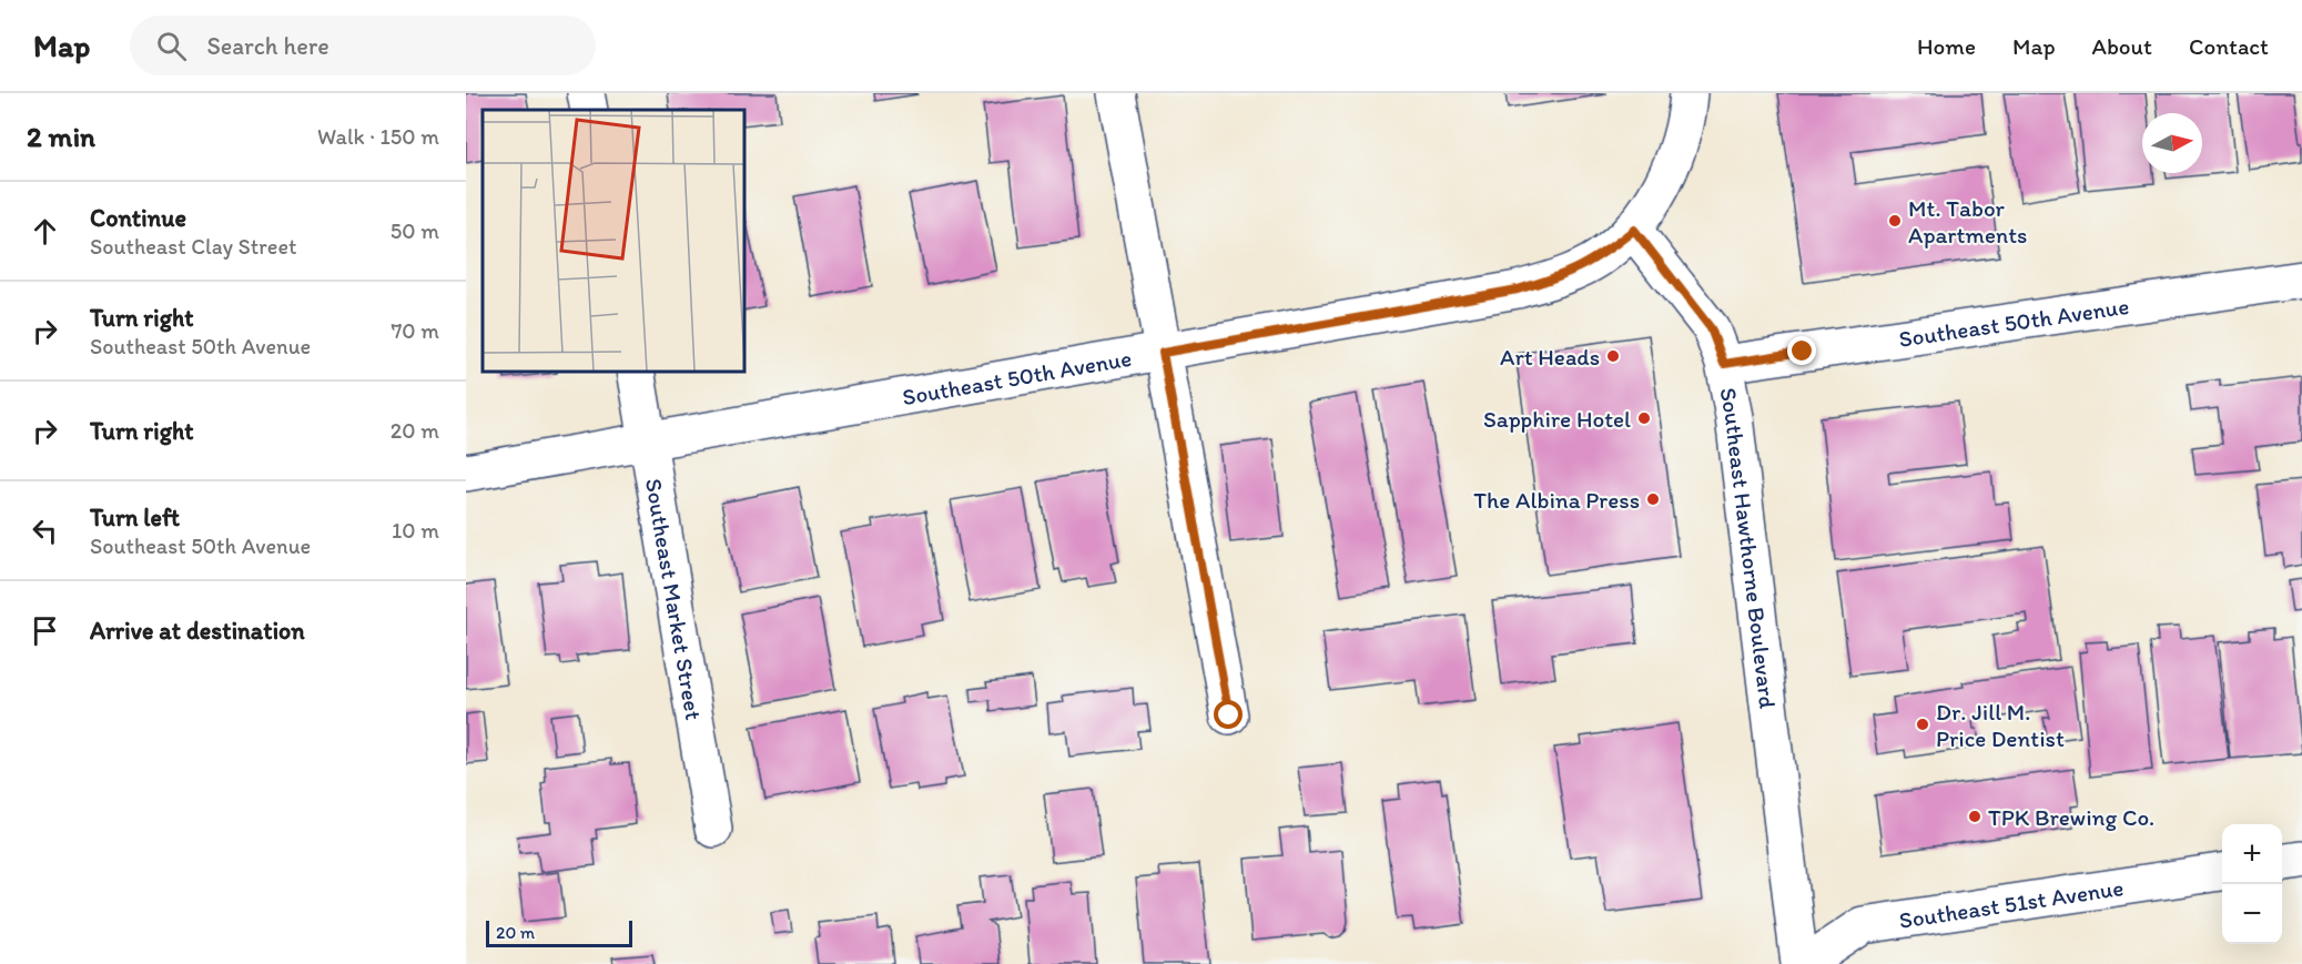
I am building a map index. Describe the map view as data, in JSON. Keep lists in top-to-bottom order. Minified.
{"streets":{"street":["Southeast 50th Avenue","Southeast Hawthorne Boulevard","Southeast Market Street","Southeast 51st Avenue"]},"crossings":[["Southeast 50th Avenue","Southeast Hawthorne Boulevard"],["Southeast 50th Avenue","Southeast Market Street"]],"places":["Mt. Tabor Apartments","Art Heads","Sapphire Hotel","The Albina Press","Dr. Jill M. Price Dentist","TPK Brewing Co."],"scale_bar":"20 m","north":"right","page":{"header":"Map","search":"Search here","nav":["Home","Map","About","Contact"],"heading":["2 min","Walk · 150 m"],"list":[["Continue","Southeast Clay Street","50 m"],["Turn right","Southeast 50th Avenue","70 m"],["Turn right","20 m"],["Turn left","Southeast 50th Avenue","10 m"],"Arrive at destination"],"map_buttons":["+","−"],"scale":"20 m"}}
